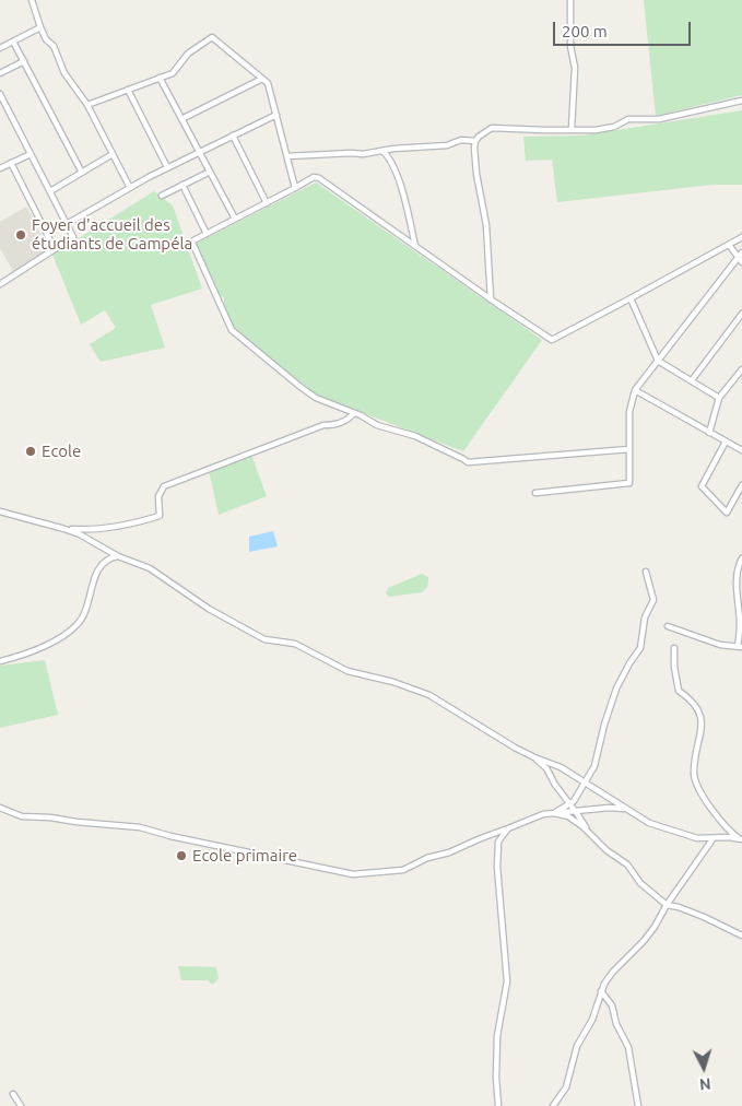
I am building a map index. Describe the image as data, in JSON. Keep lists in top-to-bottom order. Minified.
{"places":["Foyer d'accueil des étudiants de Gampéla","Ecole","Ecole primaire"],"scale_bar":"200 m","north":"bottom"}
